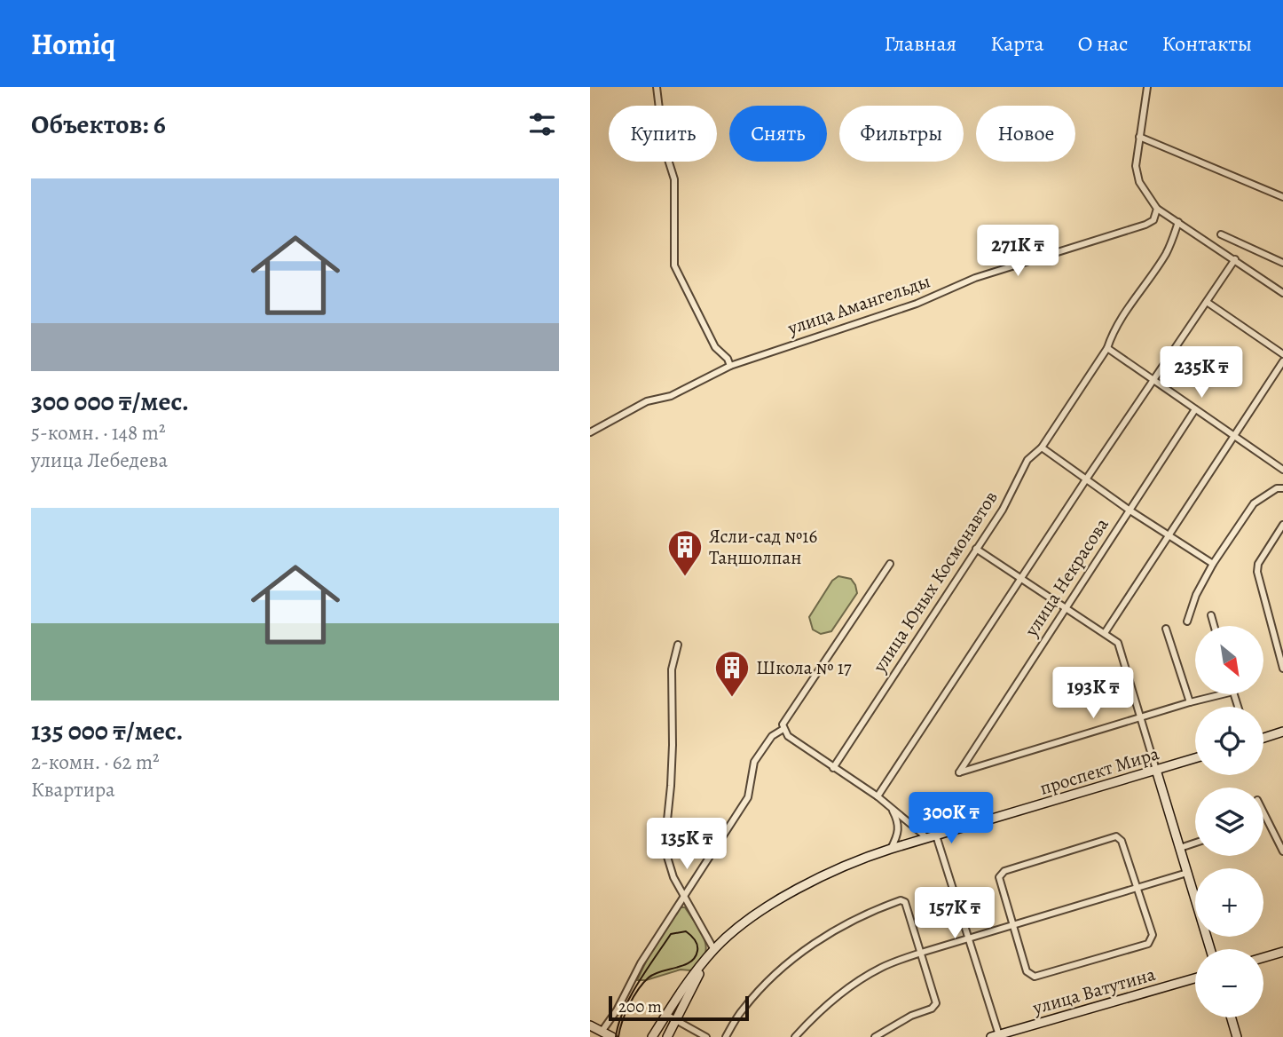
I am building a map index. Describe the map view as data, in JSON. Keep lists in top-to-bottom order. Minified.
{"streets":{"main road":["проспект Мира","улица Ватутина"],"street":["улица Амангельды","улица Некрасова","улица Юных Космонавтов"]},"places":{"building":["Ясли-сад №16 Таңшолпан","Школа № 17"]},"scale_bar":"200 m","north":"bottom right","page":{"header":"Homiq","nav":["Главная","Карта","О нас","Контакты"],"heading":"Объектов: 6","chip":["Купить","Снять","Фильтры","Новое"],"list":[{"name":"300 000 ₸/мес.","note":"5-комн. · 148 m² · улица Лебедева"},{"name":"135 000 ₸/мес.","note":"2-комн. · 62 m² · Квартира"}],"price":["271K ₸","235K ₸","193K ₸","300K ₸","135K ₸","157K ₸"],"map_buttons":["+","−"],"scale":"200 m"}}
